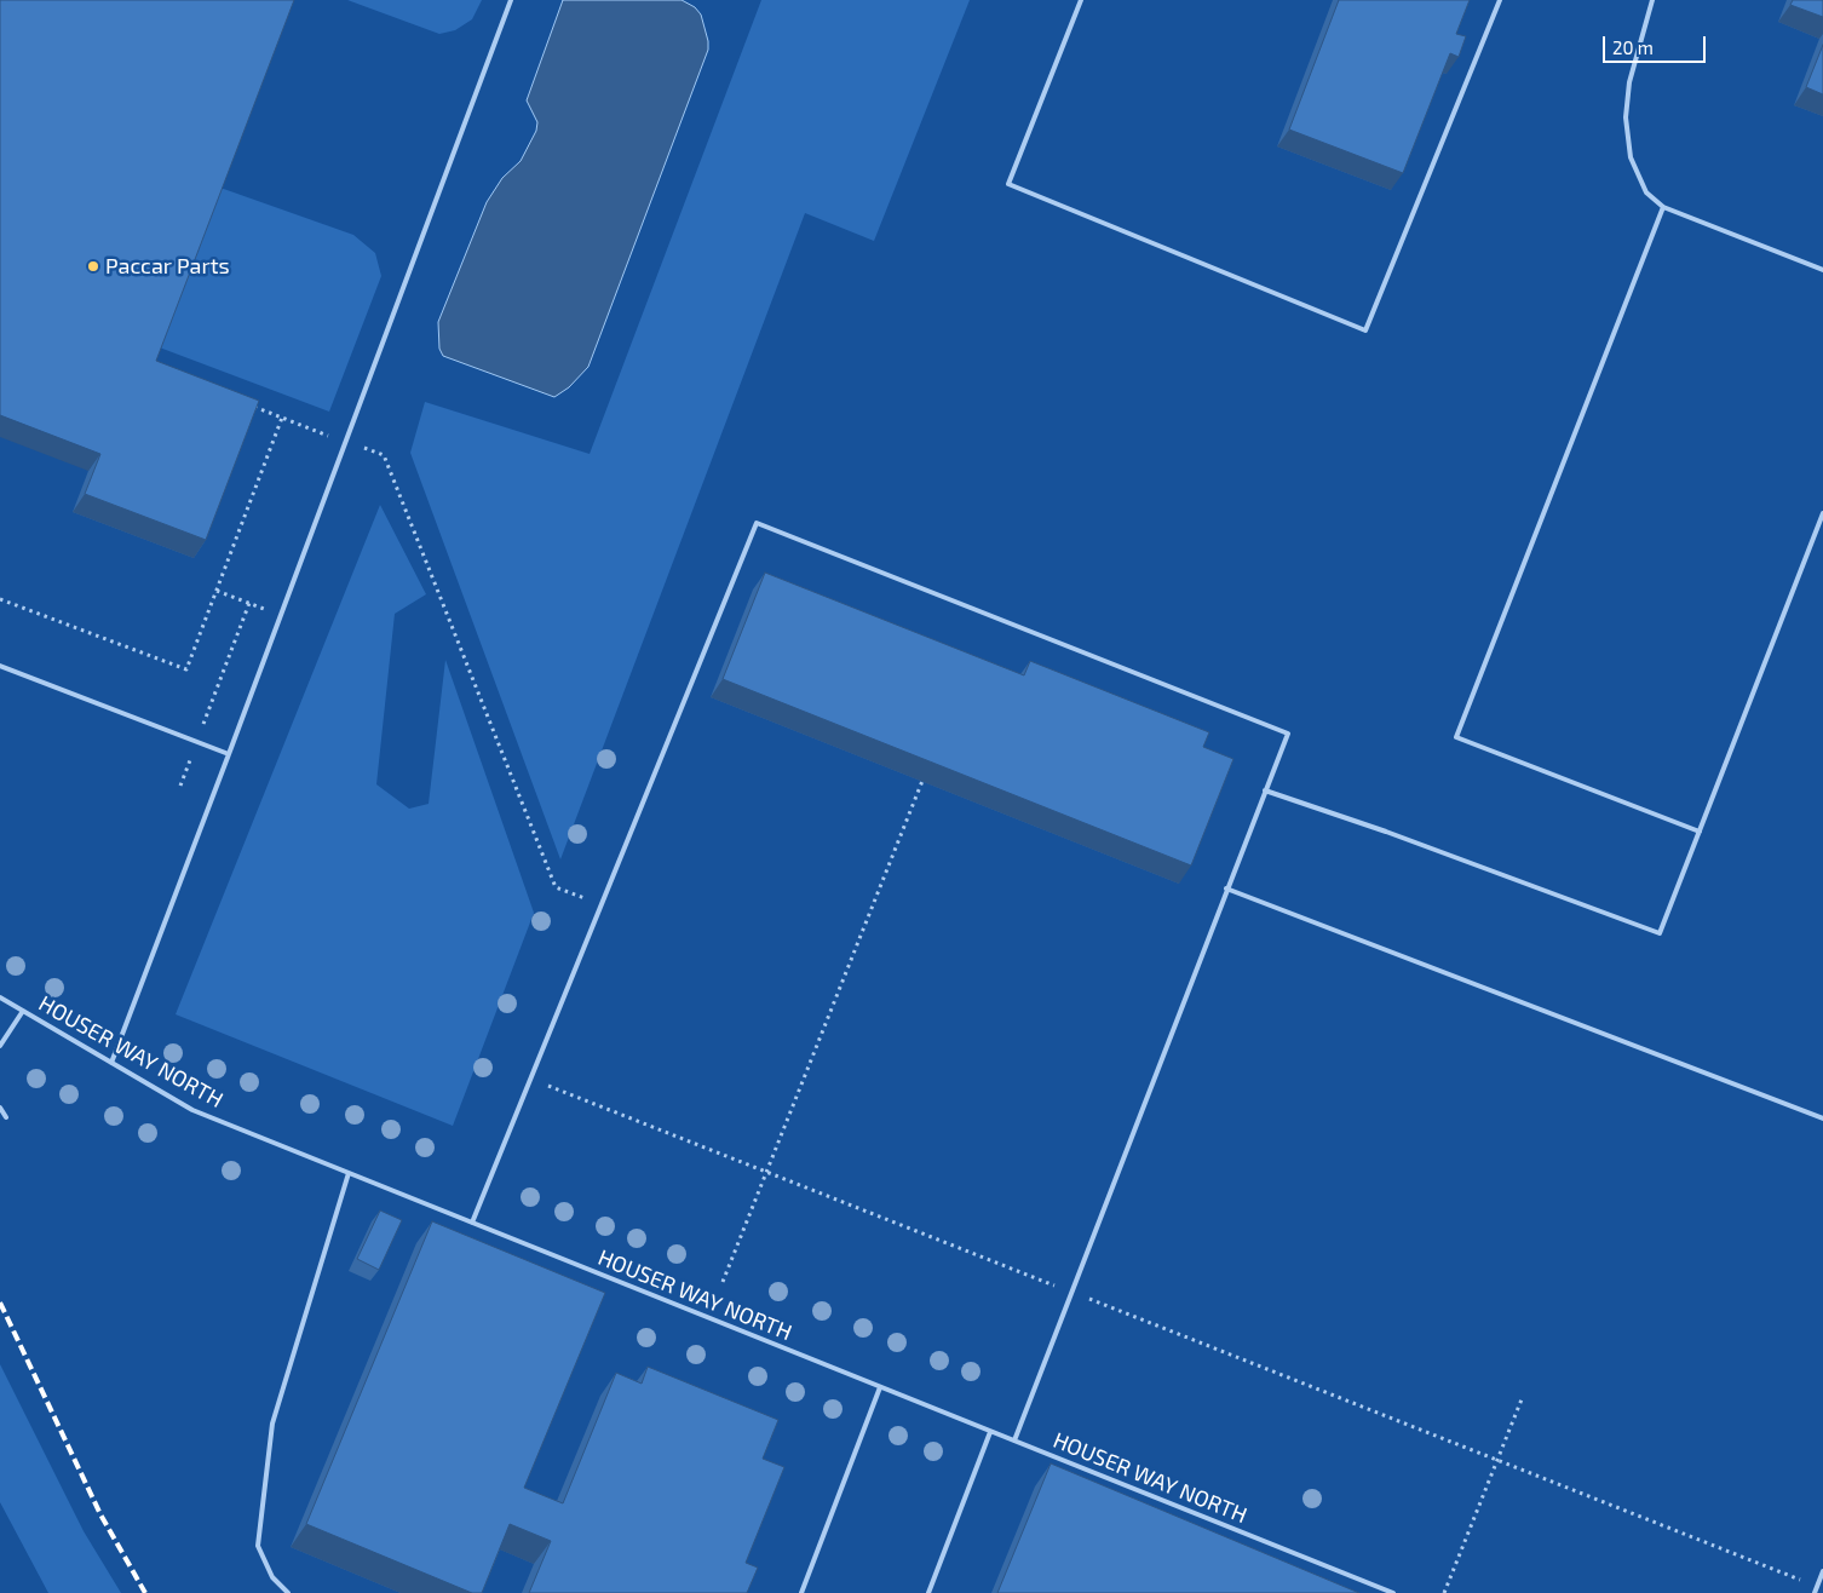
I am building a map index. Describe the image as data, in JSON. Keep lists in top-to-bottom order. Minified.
{"streets":{"lane":["HOUSER WAY NORTH"]},"places":["Paccar Parts"],"scale_bar":"20 m"}
